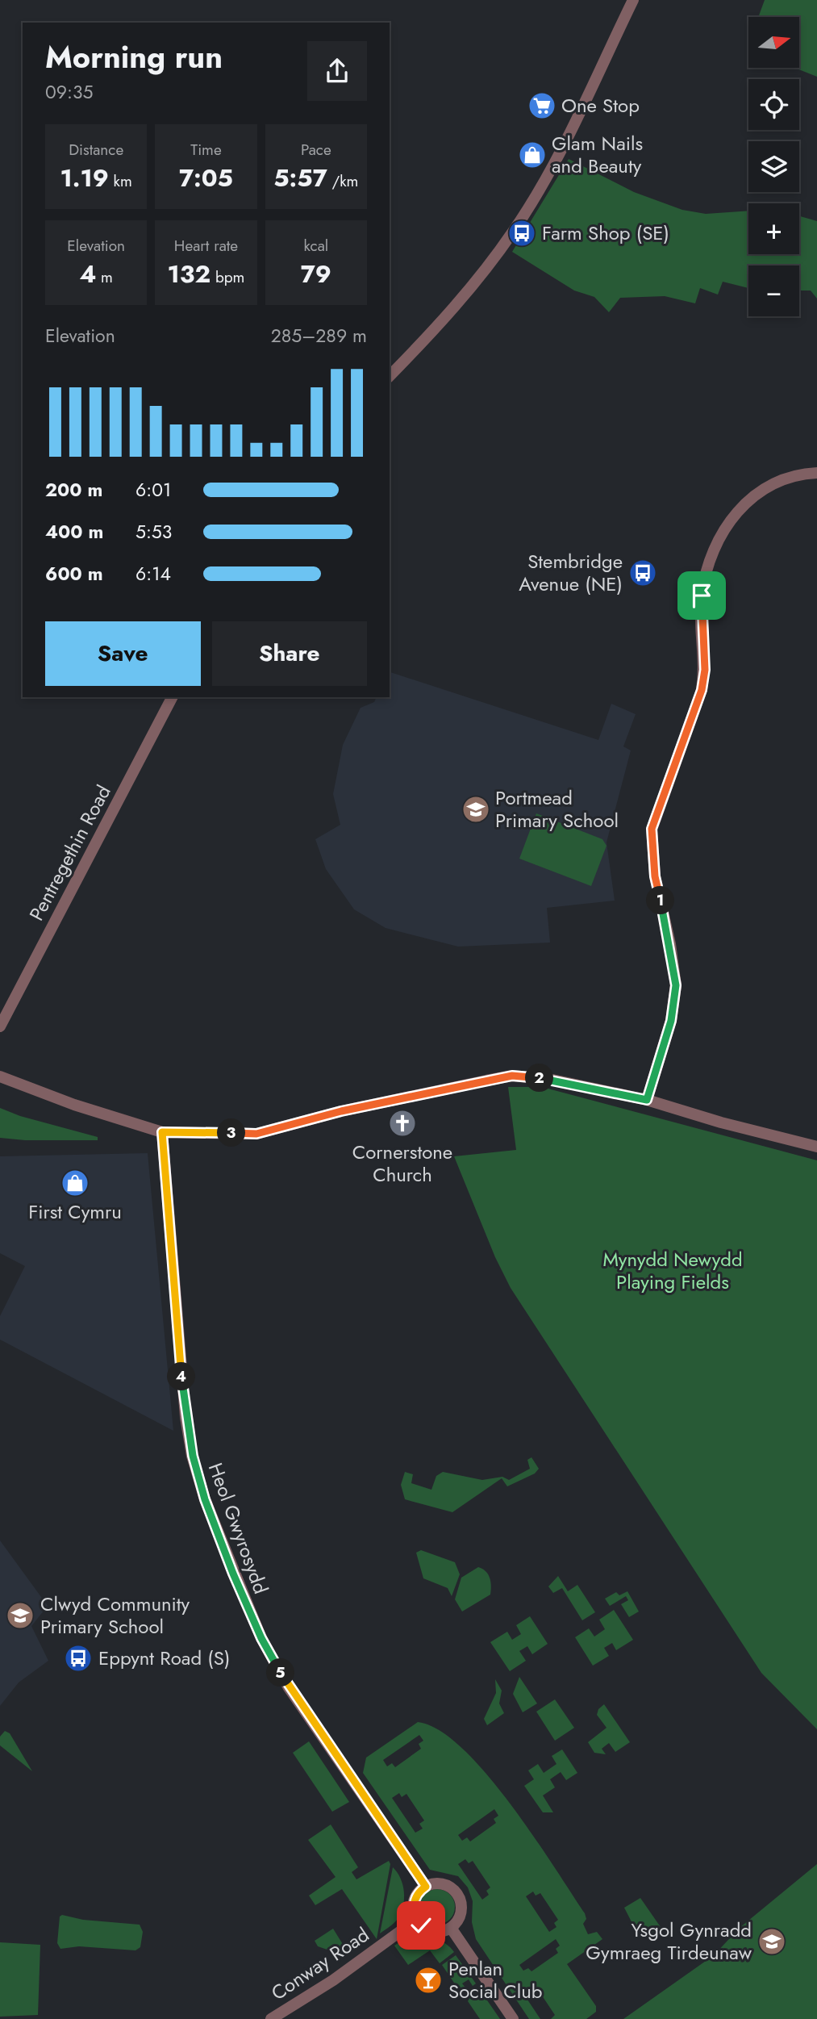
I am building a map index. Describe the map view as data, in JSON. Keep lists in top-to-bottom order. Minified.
{"streets":{"street":["Pentregethin Road","Heol Gwyrosydd","Conway Road"]},"crossings":[["Heol Gwyrosydd","Conway Road"]],"parks":["Mynydd Newydd Playing Fields"],"places":{"supermarket":["One Stop"],"shop":["Glam Nails and Beauty","First Cymru"],"bus stop":["Farm Shop (SE)","Stembridge Avenue (NE)","Eppynt Road (S)"],"school or university":["Portmead Primary School","Clwyd Community Primary School","Ysgol Gynradd Gymraeg Tirdeunaw"],"church":["Cornerstone Church"],"bar":["Penlan Social Club"]},"north":"right","page":{"map_buttons":["+","−"],"heading":["Morning run","09:35"],"stats":[["Distance","1.19 km"],["Time","7:05"],["Pace","5:57 /km"],["Elevation","4 m"],["Heart rate","132 bpm"],["kcal","79"]],"chart":["Elevation","285–289 m"],"list":[{"name":"200 m","note":"6:01"},{"name":"400 m","note":"5:53"},{"name":"600 m","note":"6:14"}],"buttons":["Save","Share"],"pins":["1","2","3","4","5"]}}
